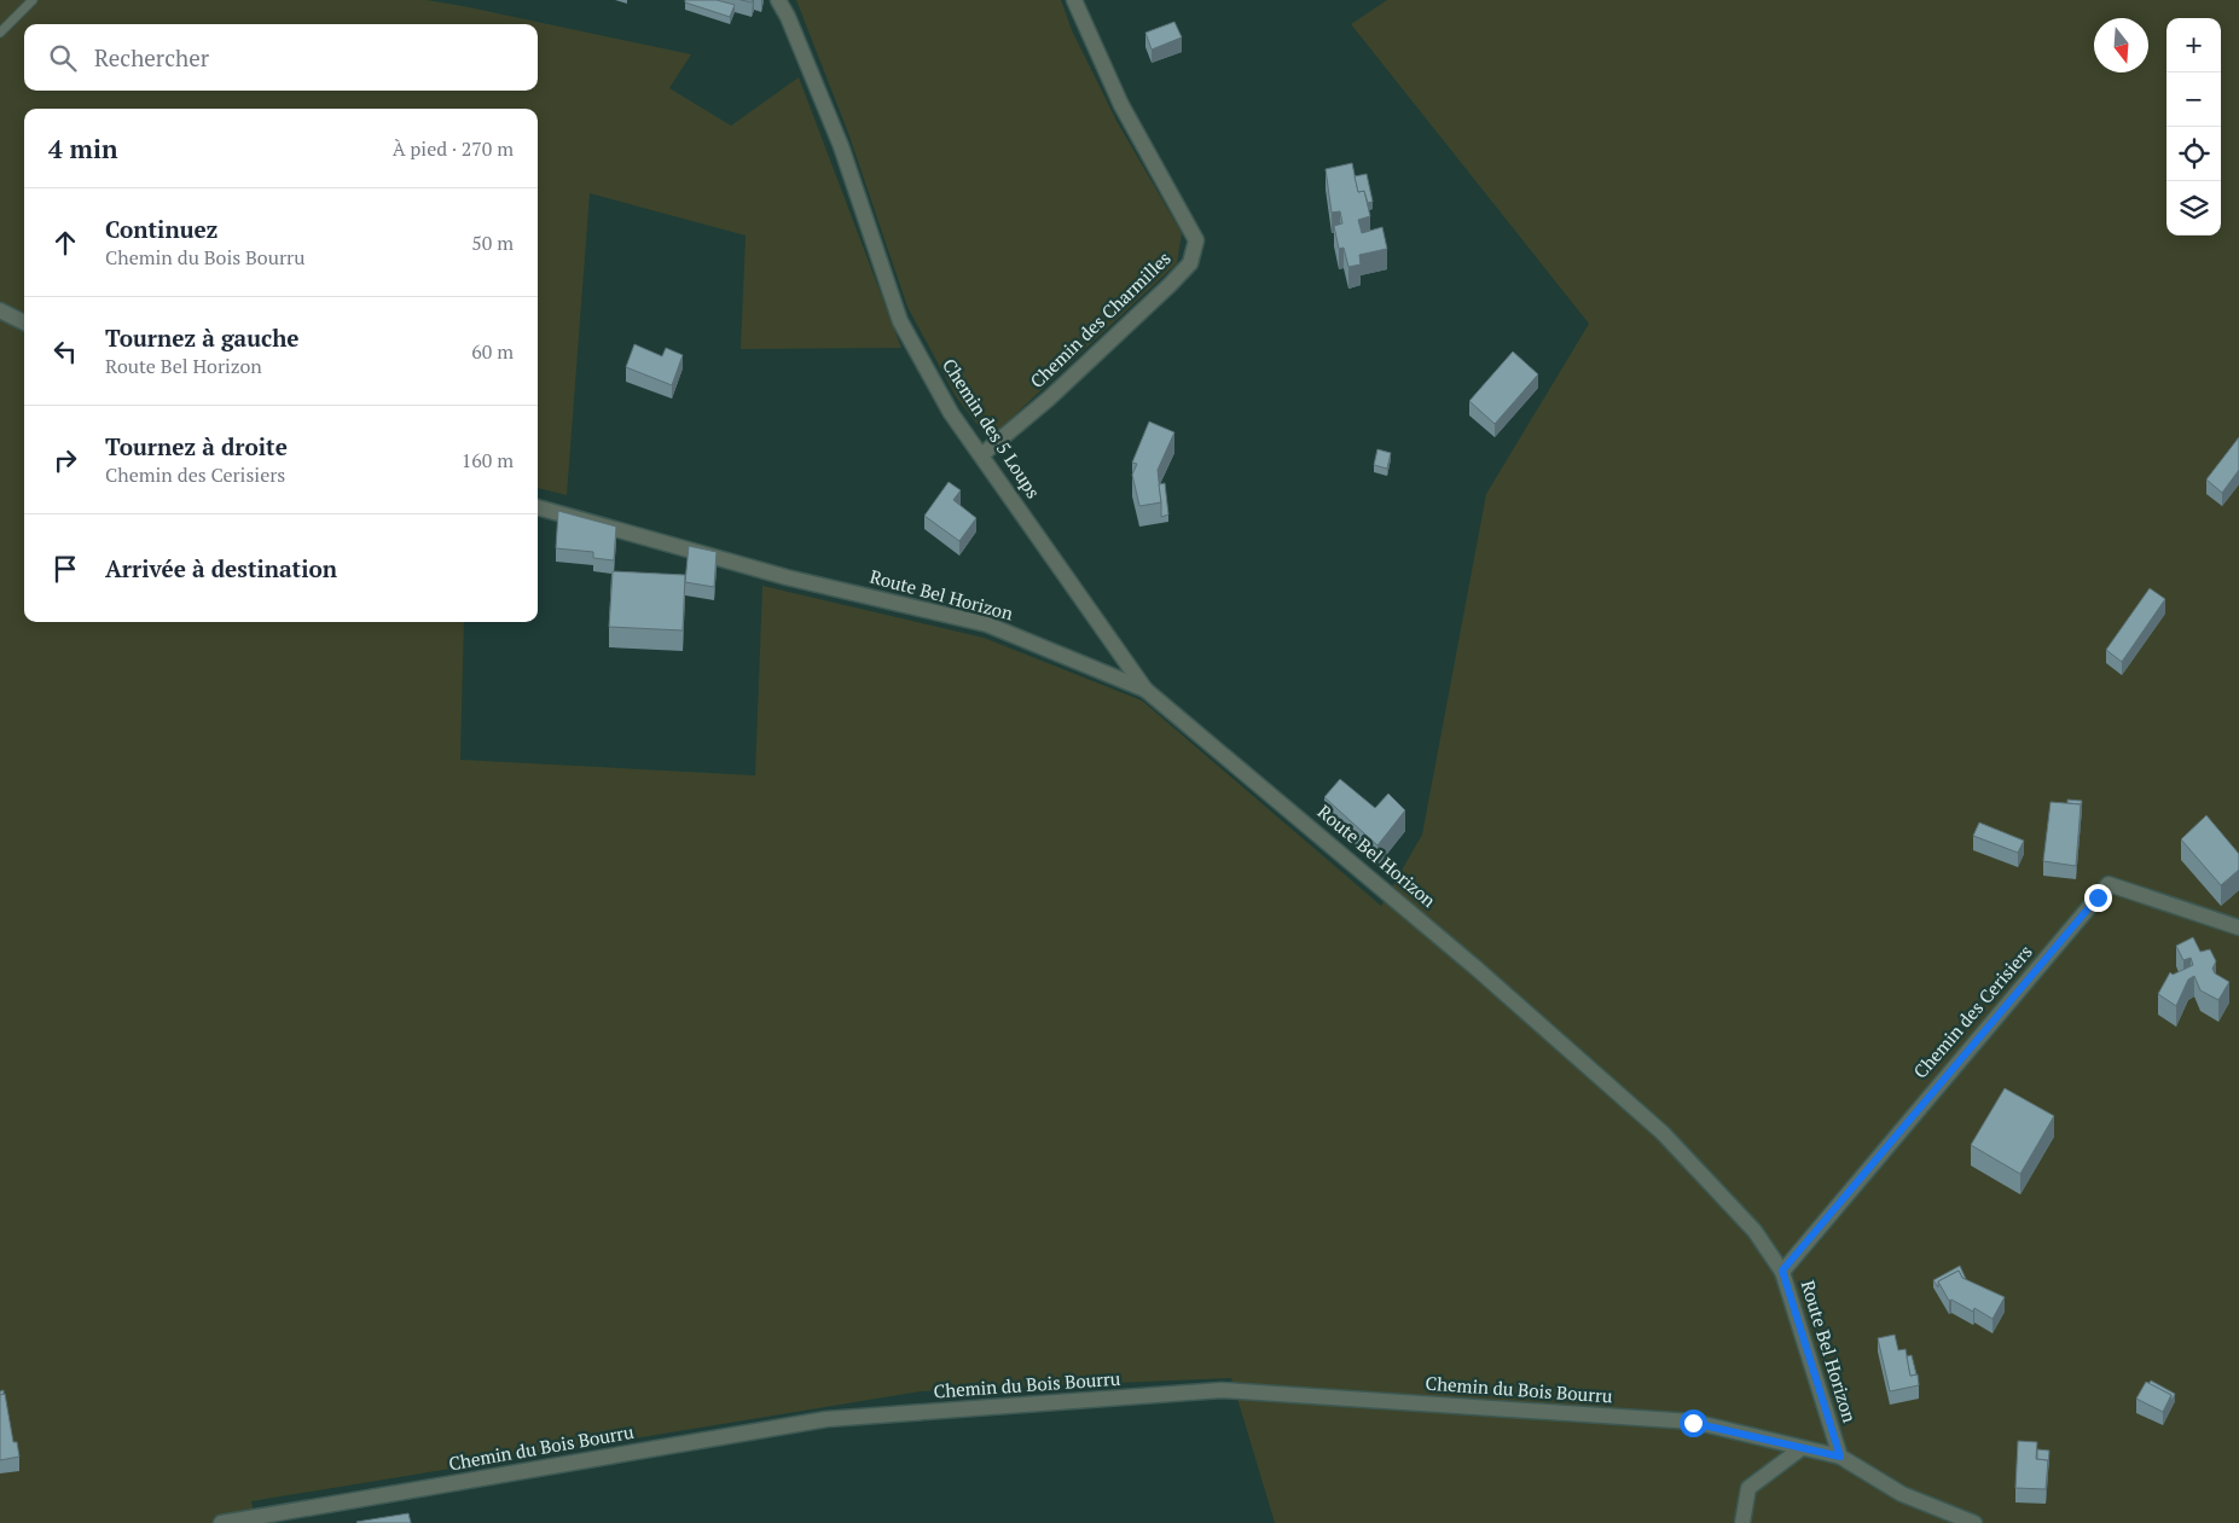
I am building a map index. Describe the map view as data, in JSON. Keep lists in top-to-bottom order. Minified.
{"streets":{"street":["Chemin des Charmilles","Chemin des 5 Loups","Route Bel Horizon","Chemin des Cerisiers","Chemin du Bois Bourru"]},"crossings":[["Chemin des Charmilles","Chemin des 5 Loups"],["Chemin des 5 Loups","Route Bel Horizon"],["Route Bel Horizon","Chemin des Cerisiers"],["Route Bel Horizon","Chemin du Bois Bourru"]],"north":"bottom","page":{"map_buttons":["+","−"],"search":"Rechercher","heading":["4 min","À pied · 270 m"],"list":[["Continuez","Chemin du Bois Bourru","50 m"],["Tournez à gauche","Route Bel Horizon","60 m"],["Tournez à droite","Chemin des Cerisiers","160 m"],"Arrivée à destination"]}}
